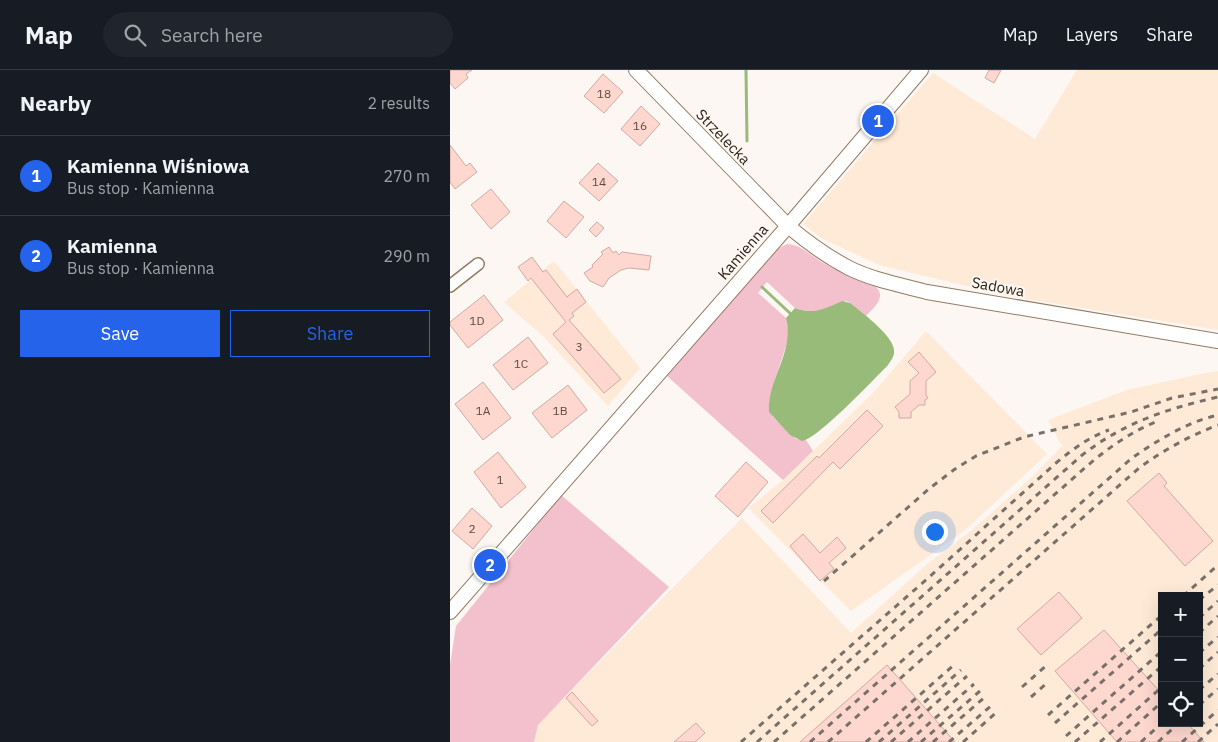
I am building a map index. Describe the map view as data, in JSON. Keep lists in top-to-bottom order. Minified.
{"streets":{"street":["Strzelecka","Kamienna","Sadowa"]},"crossings":[["Strzelecka","Kamienna"],["Strzelecka","Sadowa"],["Kamienna","Sadowa"]],"house_numbers":["18","16","14","1D","3","1C","1A","1B","1","2"],"page":{"header":"Map","search":"Search here","nav":["Map","Layers","Share"],"heading":["Nearby","2 results"],"pins":["1","2"],"list":[{"mark":"1","name":"Kamienna Wiśniowa","note":"Bus stop · Kamienna","value":"270 m"},{"mark":"2","name":"Kamienna","note":"Bus stop · Kamienna","value":"290 m"}],"buttons":["Save","Share"],"map_buttons":["+","−"]}}
